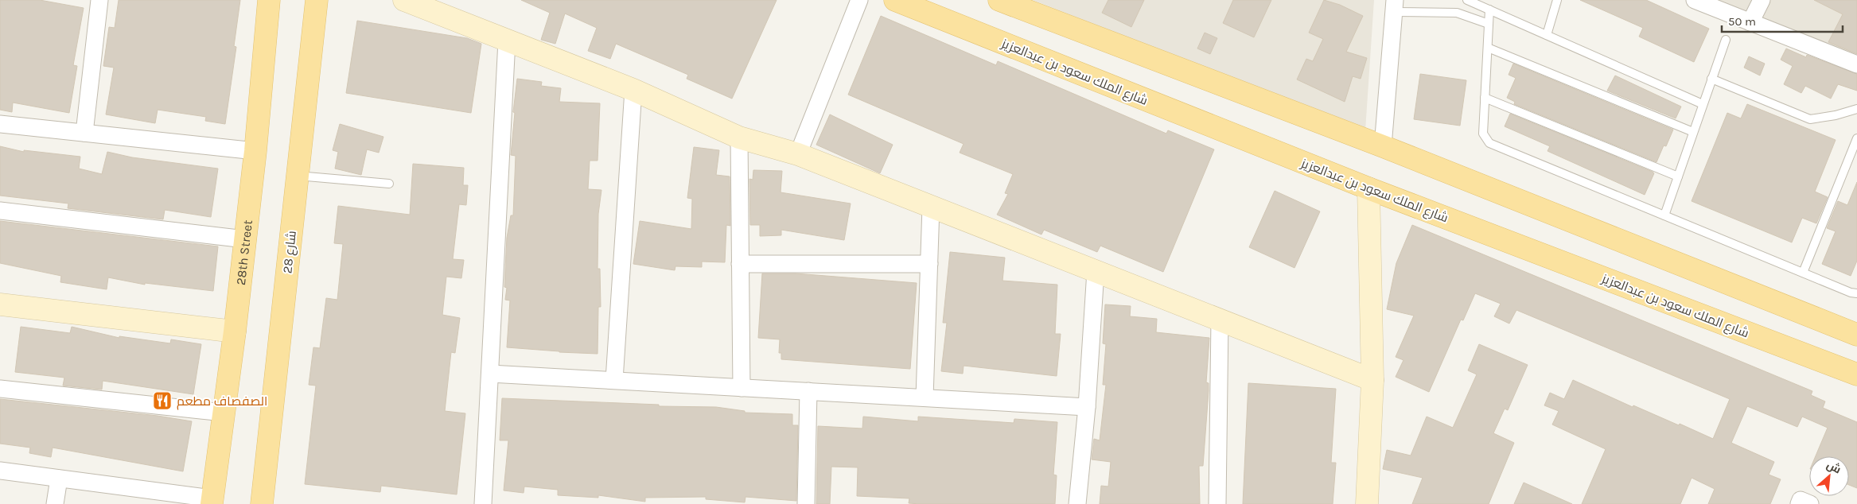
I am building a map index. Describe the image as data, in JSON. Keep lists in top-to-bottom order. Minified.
{"streets":{"main road":["شارع الملك سعود بن عبدالعزيز","شارع 28","28th Street"]},"places":{"restaurant":["الصفصاف مطعم"]},"scale_bar":"50 m","north":"top right"}
